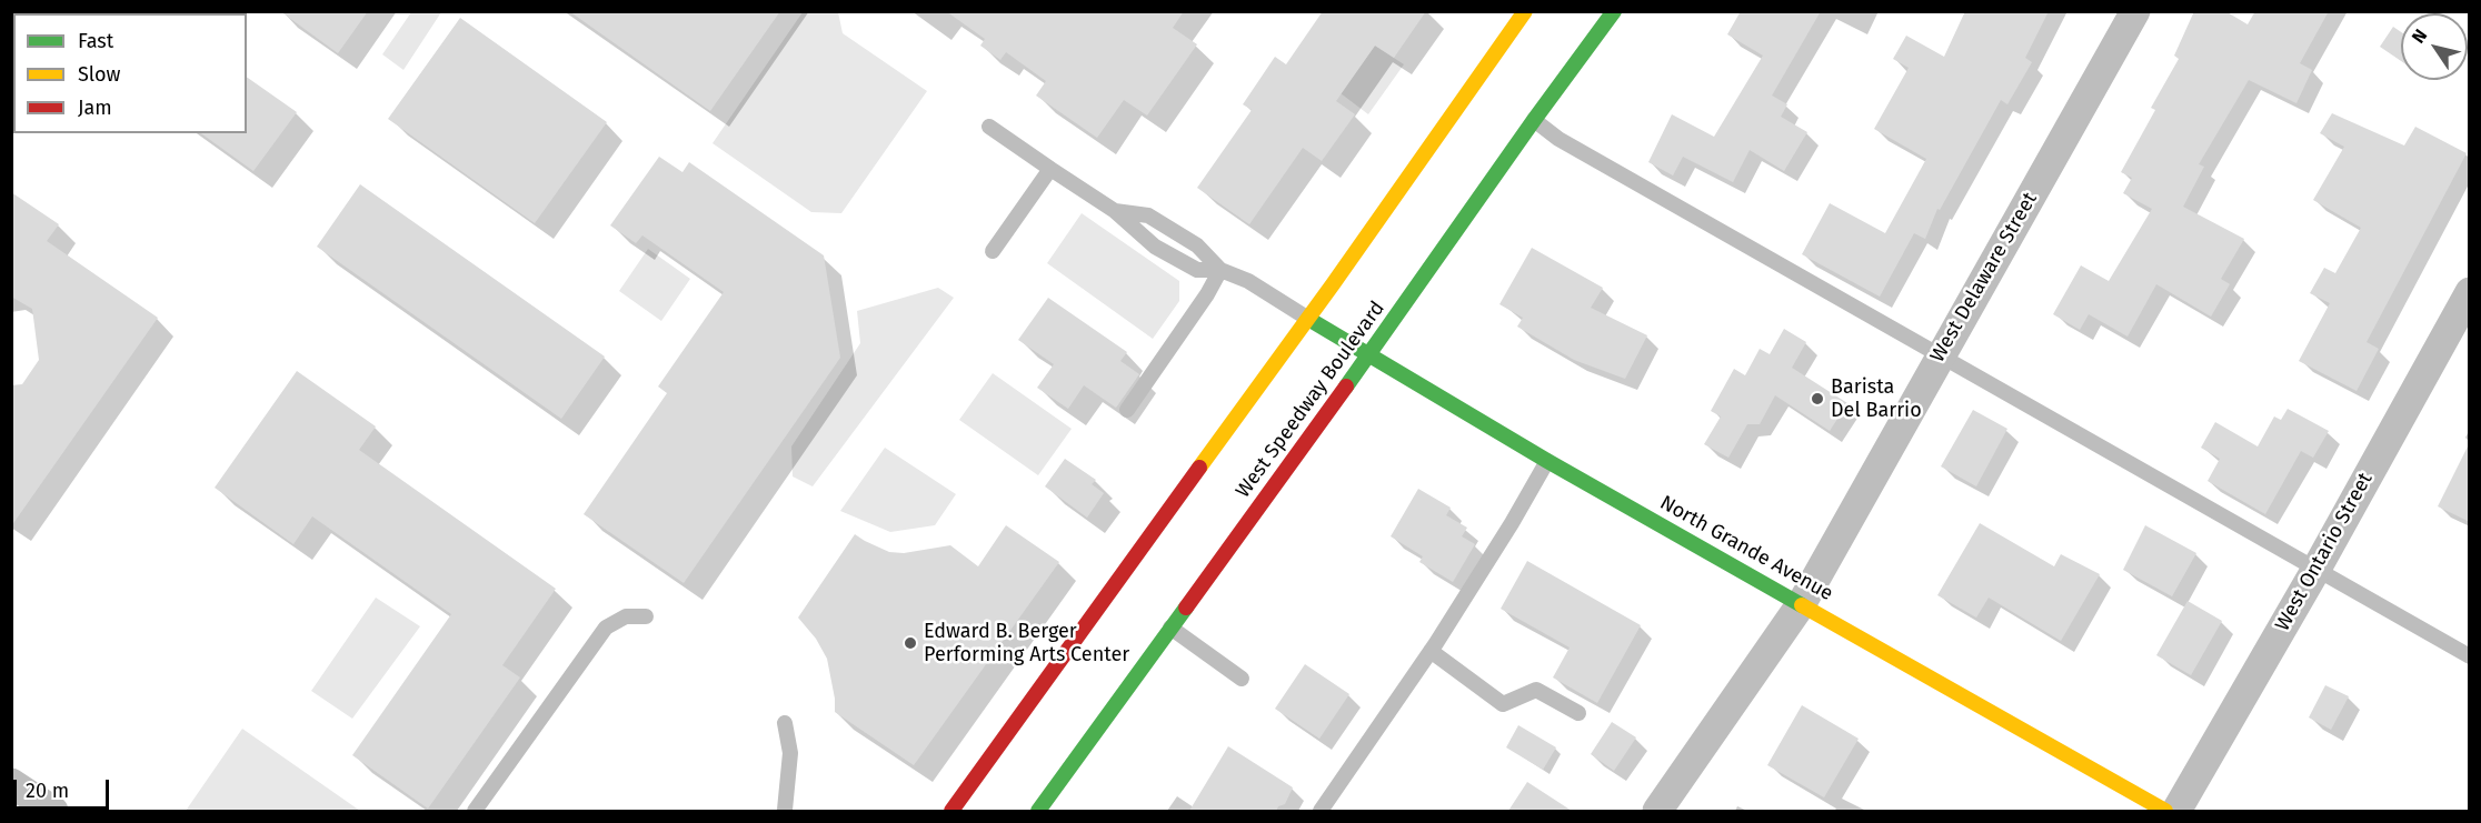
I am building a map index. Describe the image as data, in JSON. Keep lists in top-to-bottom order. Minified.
{"streets":{"main road":["West Speedway Boulevard","North Grande Avenue"],"street":["West Delaware Street","West Ontario Street"]},"crossings":[["West Delaware Street","North Grande Avenue"],["West Speedway Boulevard","North Grande Avenue"]],"places":["Barista Del Barrio","Edward B. Berger Performing Arts Center"],"legend":["Fast","Slow","Jam"],"scale_bar":"20 m","north":"top left"}
